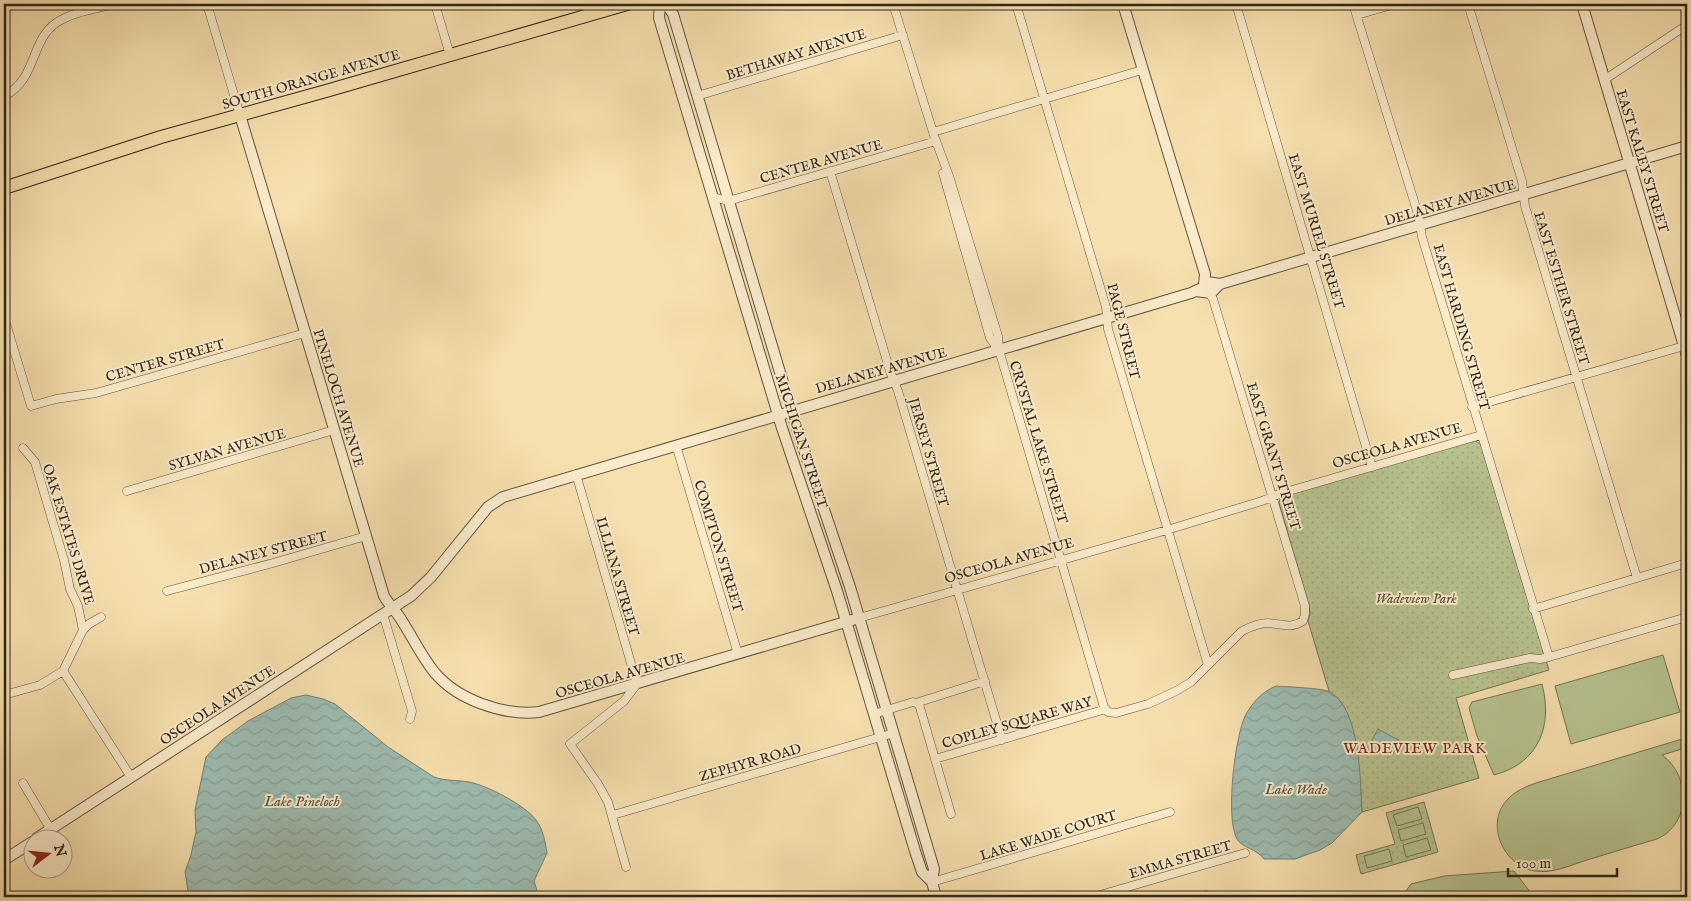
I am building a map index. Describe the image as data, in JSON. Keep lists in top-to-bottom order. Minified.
{"streets":{"main road":["SOUTH ORANGE AVENUE"],"street":["BETHAWAY AVENUE","CENTER AVENUE","EAST KALEY STREET","DELANEY AVENUE","EAST MURIEL STREET","EAST ESTHER STREET","EAST HARDING STREET","PAGE STREET","CENTER STREET","PINELOCH AVENUE","MICHIGAN STREET","CRYSTAL LAKE STREET","OSCEOLA AVENUE","SYLVAN AVENUE","JERSEY STREET","EAST GRANT STREET","OAK ESTATES DRIVE","COMPTON STREET","DELANEY STREET","ILLIANA STREET","COPLEY SQUARE WAY","ZEPHYR ROAD","LAKE WADE COURT","EMMA STREET"]},"crossings":[["BETHAWAY AVENUE","MICHIGAN STREET"],["BETHAWAY AVENUE","CRYSTAL LAKE STREET"],["SOUTH ORANGE AVENUE","PINELOCH AVENUE"],["CENTER AVENUE","MICHIGAN STREET"],["CENTER AVENUE","CRYSTAL LAKE STREET"],["CENTER AVENUE","JERSEY STREET"],["EAST KALEY STREET","DELANEY AVENUE"],["EAST KALEY STREET","OSCEOLA AVENUE"],["DELANEY AVENUE","EAST MURIEL STREET"],["DELANEY AVENUE","EAST ESTHER STREET"],["DELANEY AVENUE","EAST HARDING STREET"],["DELANEY AVENUE","PAGE STREET"],["DELANEY AVENUE","MICHIGAN STREET"],["DELANEY AVENUE","CRYSTAL LAKE STREET"],["DELANEY AVENUE","OSCEOLA AVENUE"],["DELANEY AVENUE","JERSEY STREET"],["DELANEY AVENUE","EAST GRANT STREET"],["DELANEY AVENUE","COMPTON STREET"],["DELANEY AVENUE","ILLIANA STREET"],["EAST MURIEL STREET","OSCEOLA AVENUE"],["EAST ESTHER STREET","OSCEOLA AVENUE"],["EAST HARDING STREET","OSCEOLA AVENUE"],["PAGE STREET","OSCEOLA AVENUE"],["PAGE STREET","COPLEY SQUARE WAY"],["CENTER STREET","PINELOCH AVENUE"],["PINELOCH AVENUE","OSCEOLA AVENUE"],["PINELOCH AVENUE","SYLVAN AVENUE"],["PINELOCH AVENUE","DELANEY STREET"],["MICHIGAN STREET","OSCEOLA AVENUE"],["MICHIGAN STREET","ZEPHYR ROAD"],["MICHIGAN STREET","LAKE WADE COURT"],["CRYSTAL LAKE STREET","OSCEOLA AVENUE"],["CRYSTAL LAKE STREET","COPLEY SQUARE WAY"],["OSCEOLA AVENUE","JERSEY STREET"],["OSCEOLA AVENUE","EAST GRANT STREET"],["OSCEOLA AVENUE","COMPTON STREET"],["OSCEOLA AVENUE","ILLIANA STREET"],["JERSEY STREET","COPLEY SQUARE WAY"],["EAST GRANT STREET","COPLEY SQUARE WAY"]],"districts":["WADEVIEW PARK"],"water":["Lake Wade","Lake Pineloch"],"parks":["Wadeview Park"],"scale_bar":"100 m","north":"right"}
